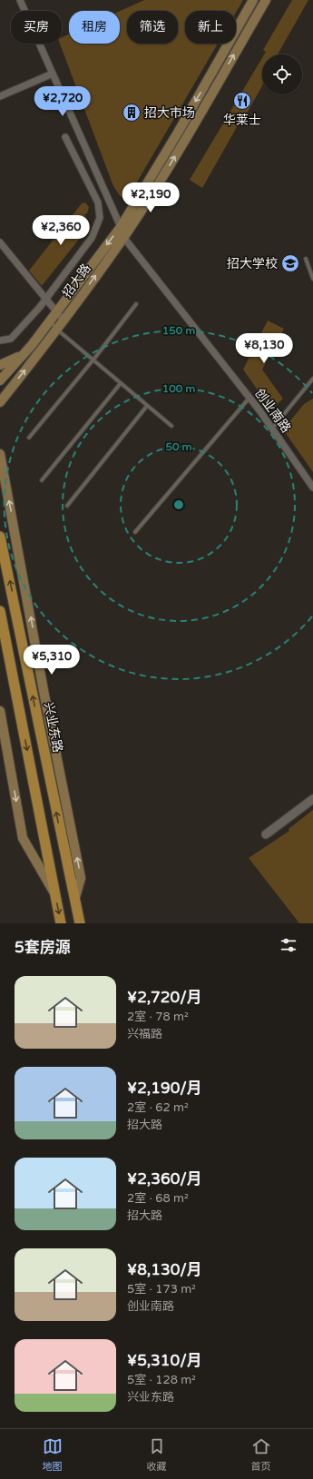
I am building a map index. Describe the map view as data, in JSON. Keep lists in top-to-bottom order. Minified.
{"streets":{"main road":["招大路","兴业东路"],"street":["创业南路"]},"crossings":[["招大路","创业南路"]],"places":{"restaurant":["华莱士"],"building":["招大市场"],"school or university":["招大学校"]},"page":{"chip":["买房","租房","筛选","新上"],"price":["¥2,720","¥2,190","¥2,360","¥8,130","¥5,310"],"heading":"5套房源","list":[{"name":"¥2,720/月","note":"2室 · 78 m² · 兴福路"},{"name":"¥2,190/月","note":"2室 · 62 m² · 招大路"},{"name":"¥2,360/月","note":"2室 · 68 m² · 招大路"},{"name":"¥8,130/月","note":"5室 · 173 m² · 创业南路"},{"name":"¥5,310/月","note":"5室 · 128 m² · 兴业东路"}],"tabs":["地图","收藏","首页"]},"rings":["150 m","100 m","50 m"]}
